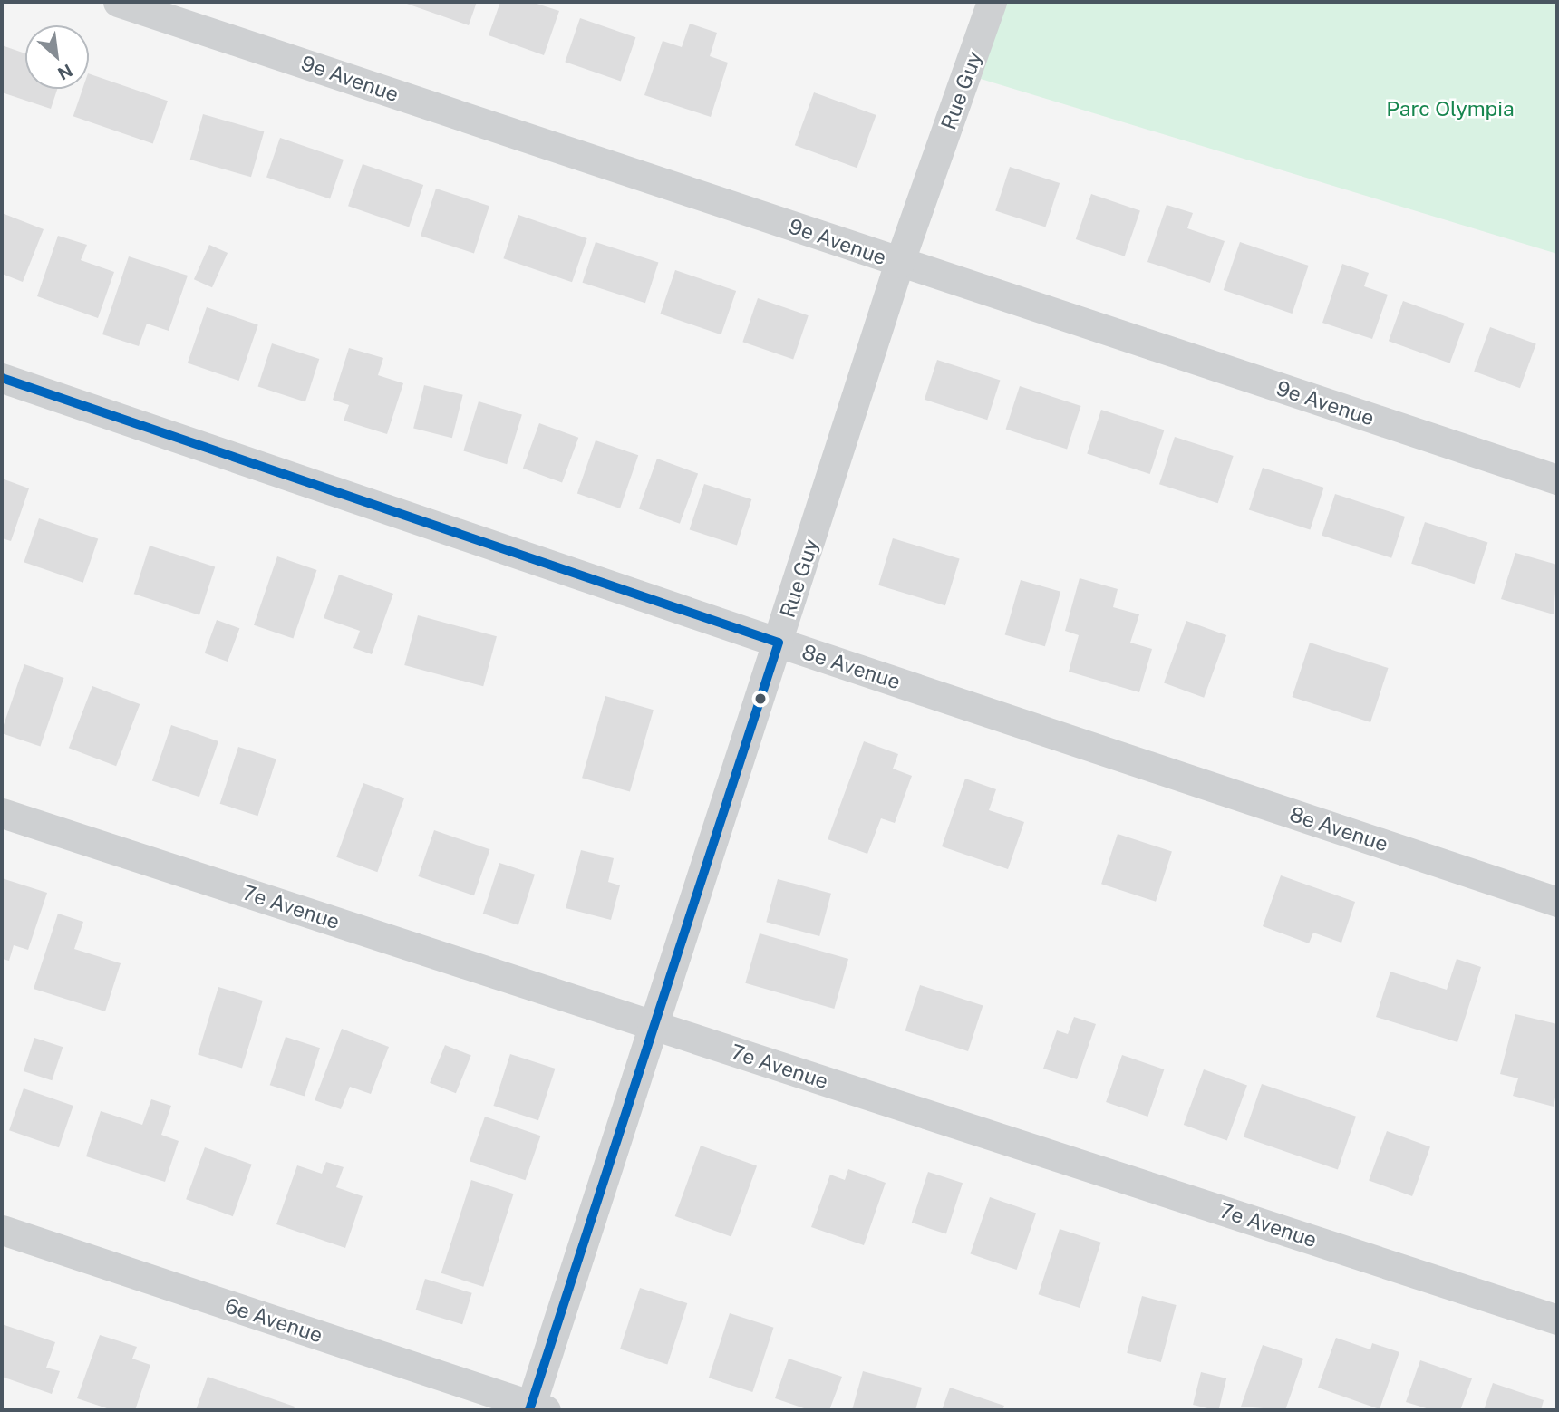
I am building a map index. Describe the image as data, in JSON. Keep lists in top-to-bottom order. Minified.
{"streets":{"street":["9e Avenue","Rue Guy","8e Avenue","7e Avenue","6e Avenue"]},"crossings":[["9e Avenue","Rue Guy"],["Rue Guy","8e Avenue"],["Rue Guy","7e Avenue"],["Rue Guy","6e Avenue"]],"parks":["Parc Olympia"],"north":"bottom right"}
